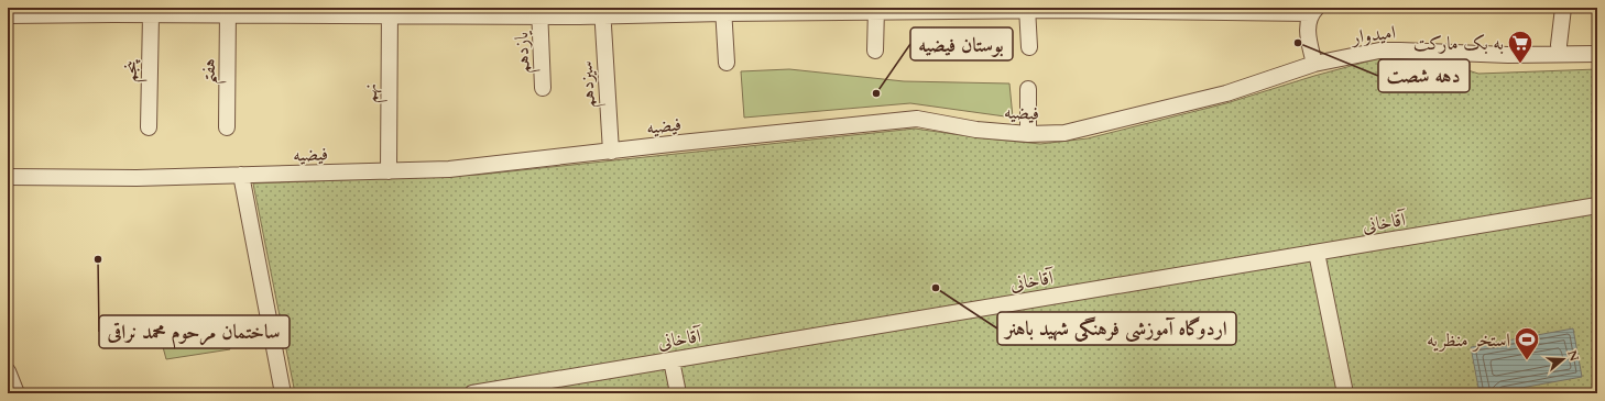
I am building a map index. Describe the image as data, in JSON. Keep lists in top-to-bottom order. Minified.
{"streets":{"street":["امیدوار","یازدهم","پنجم","هفتم","سیزدهم","نهم","فیضیه","آقاخانی"]},"crossings":[["امیدوار","فیضیه"],["سیزدهم","فیضیه"],["نهم","فیضیه"]],"places":{"other":["دهه شصت","بوستان فیضیه","ساختمان مرحوم محمد نراقی","اردوگاه آموزشی فرهنگی شهید باهنر"],"supermarket":["به بک مارکت"],"sports":["استخر منظریه"]},"north":"right"}
